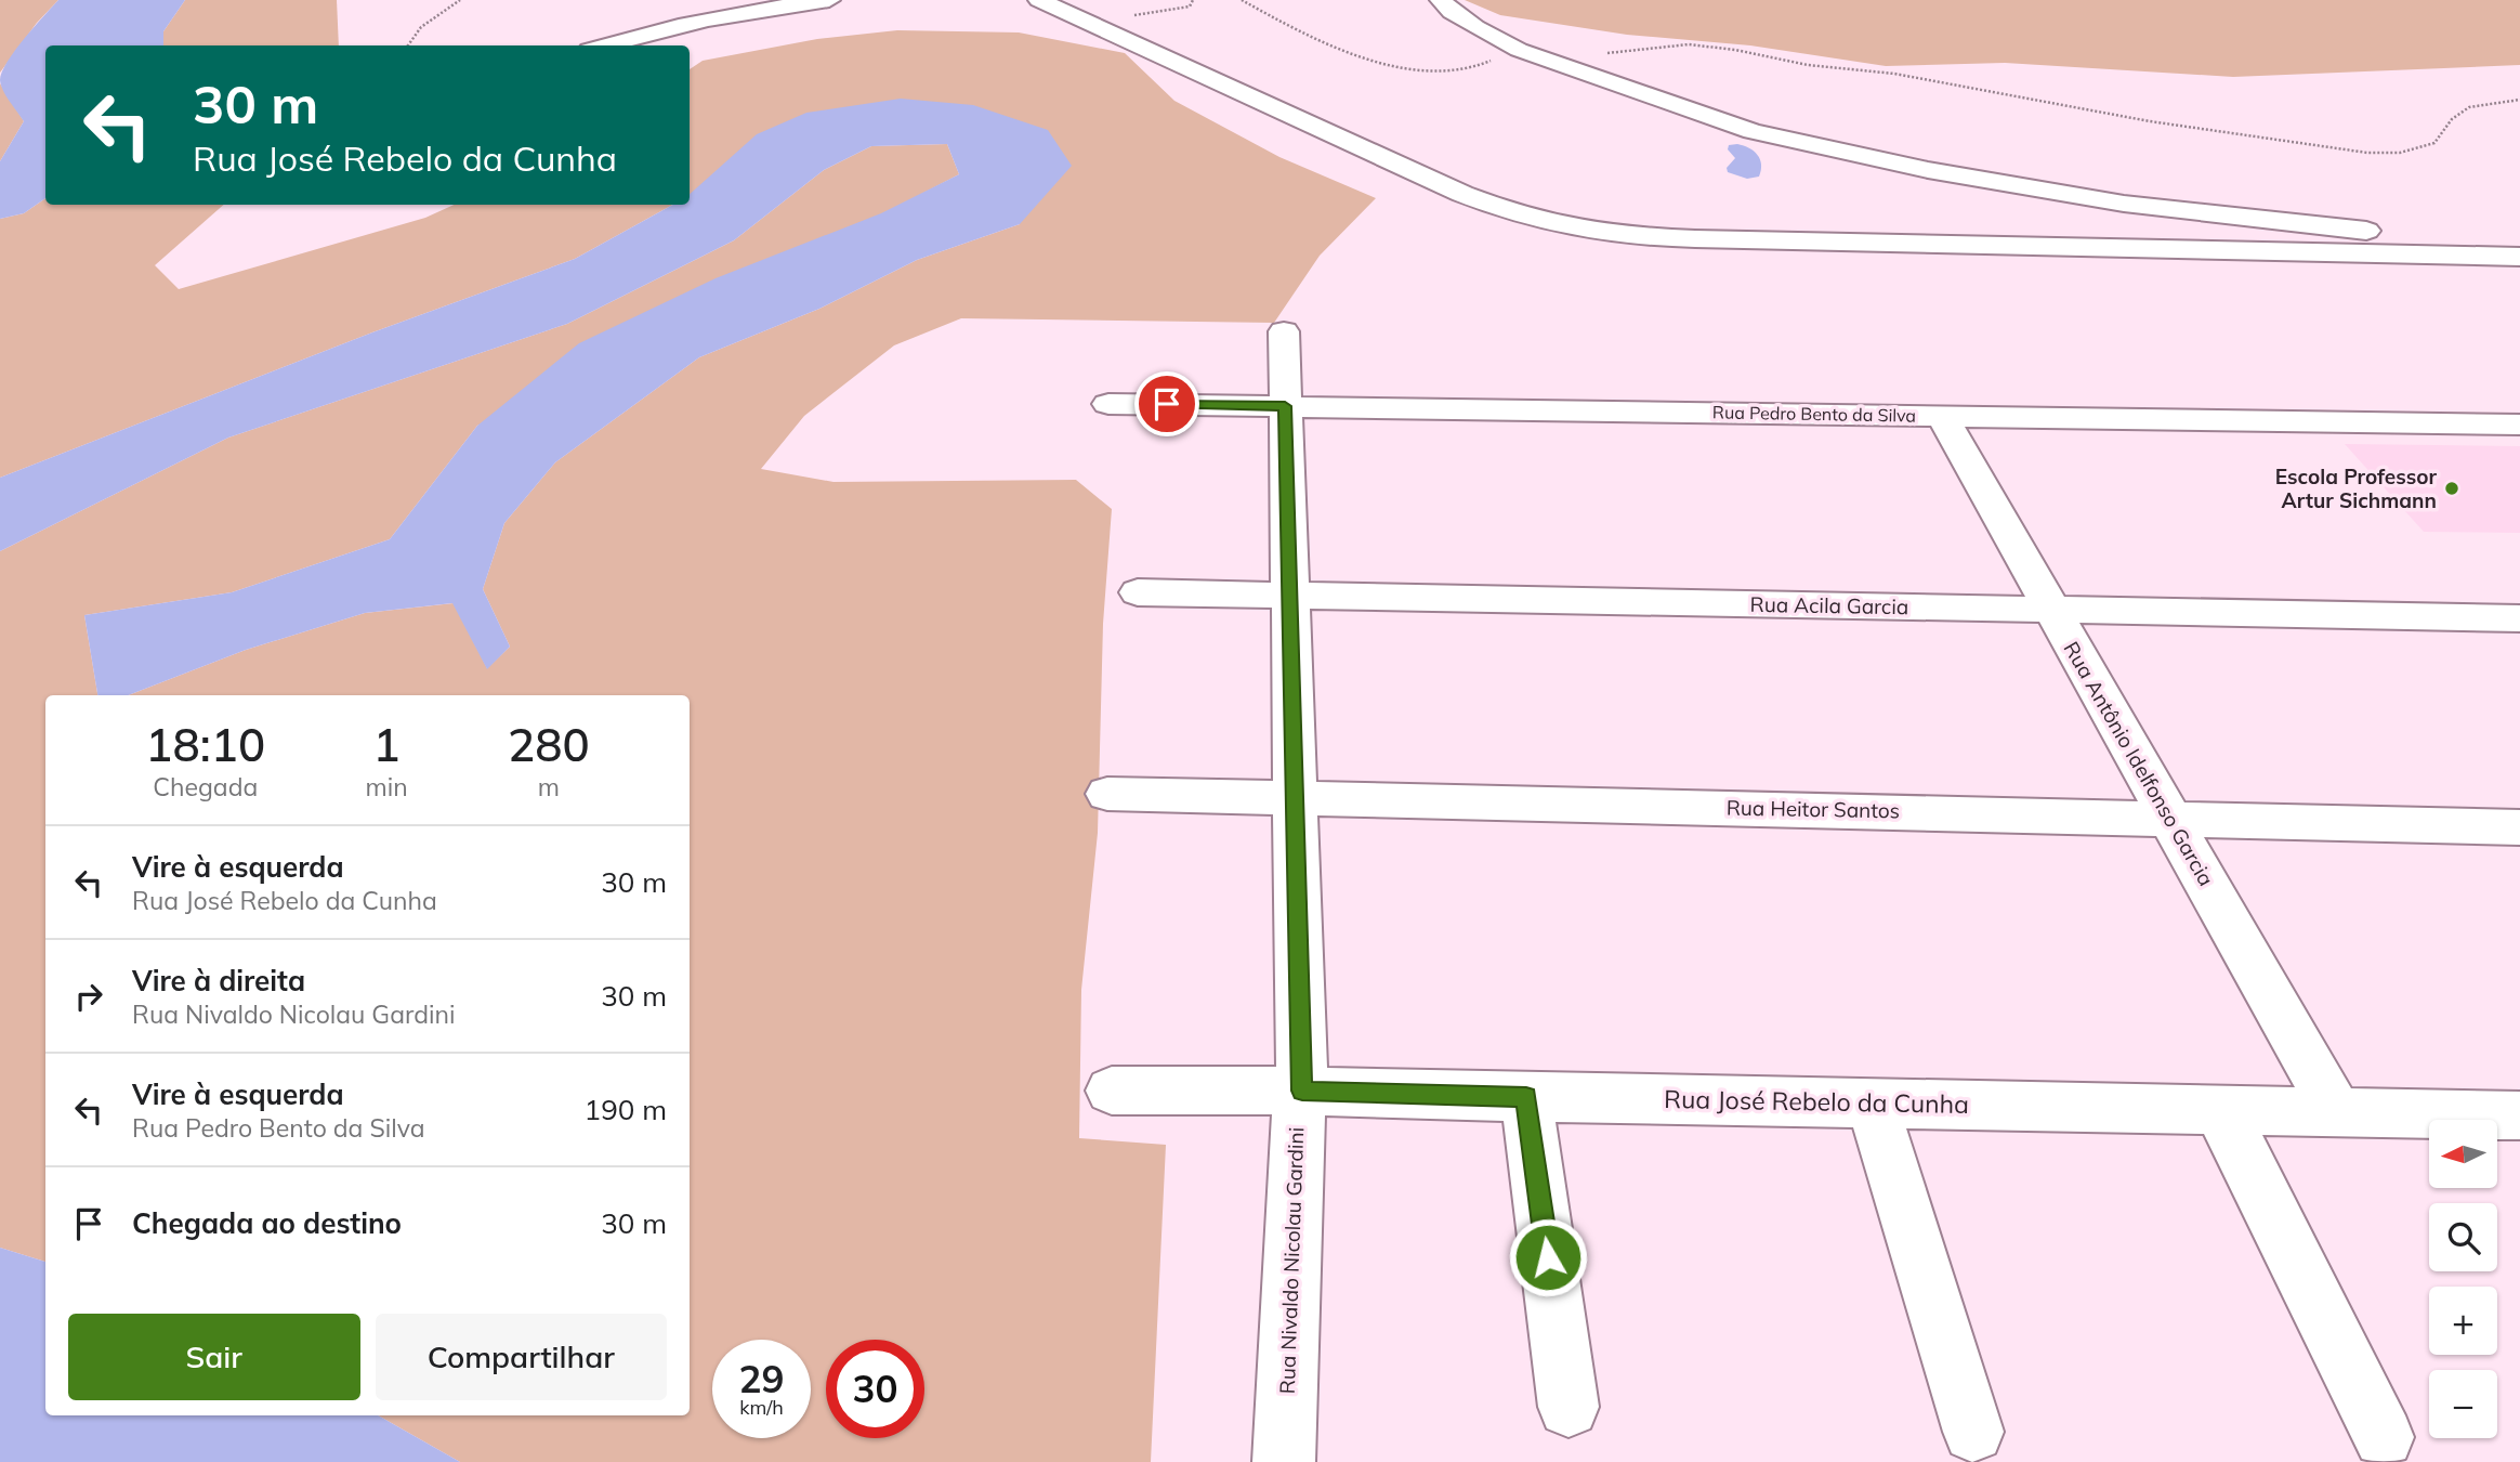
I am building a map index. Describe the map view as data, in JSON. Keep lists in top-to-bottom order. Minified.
{"streets":{"street":["Rua Pedro Bento da Silva","Rua Acila Garcia","Rua Antônio Idelfonso Garcia","Rua Heitor Santos","Rua José Rebelo da Cunha","Rua Nivaldo Nicolau Gardini"]},"crossings":[["Rua Pedro Bento da Silva","Rua Antônio Idelfonso Garcia"],["Rua Pedro Bento da Silva","Rua Nivaldo Nicolau Gardini"],["Rua Acila Garcia","Rua Antônio Idelfonso Garcia"],["Rua Acila Garcia","Rua Nivaldo Nicolau Gardini"],["Rua Antônio Idelfonso Garcia","Rua Heitor Santos"],["Rua Antônio Idelfonso Garcia","Rua José Rebelo da Cunha"],["Rua Heitor Santos","Rua Nivaldo Nicolau Gardini"],["Rua José Rebelo da Cunha","Rua Nivaldo Nicolau Gardini"]],"places":["Escola Professor Artur Sichmann"],"north":"left","page":{"turn":["30 m","Rua José Rebelo da Cunha"],"eta":["18:10","Chegada","1","min","280","m"],"list":[{"name":"Vire à esquerda","note":"Rua José Rebelo da Cunha","value":"30 m"},{"name":"Vire à direita","note":"Rua Nivaldo Nicolau Gardini","value":"30 m"},{"name":"Vire à esquerda","note":"Rua Pedro Bento da Silva","value":"190 m"},{"name":"Chegada ao destino","value":"30 m"}],"map_buttons":["+","−"],"buttons":["Sair","Compartilhar"],"speed":"29 km/h","limit":"30"}}
